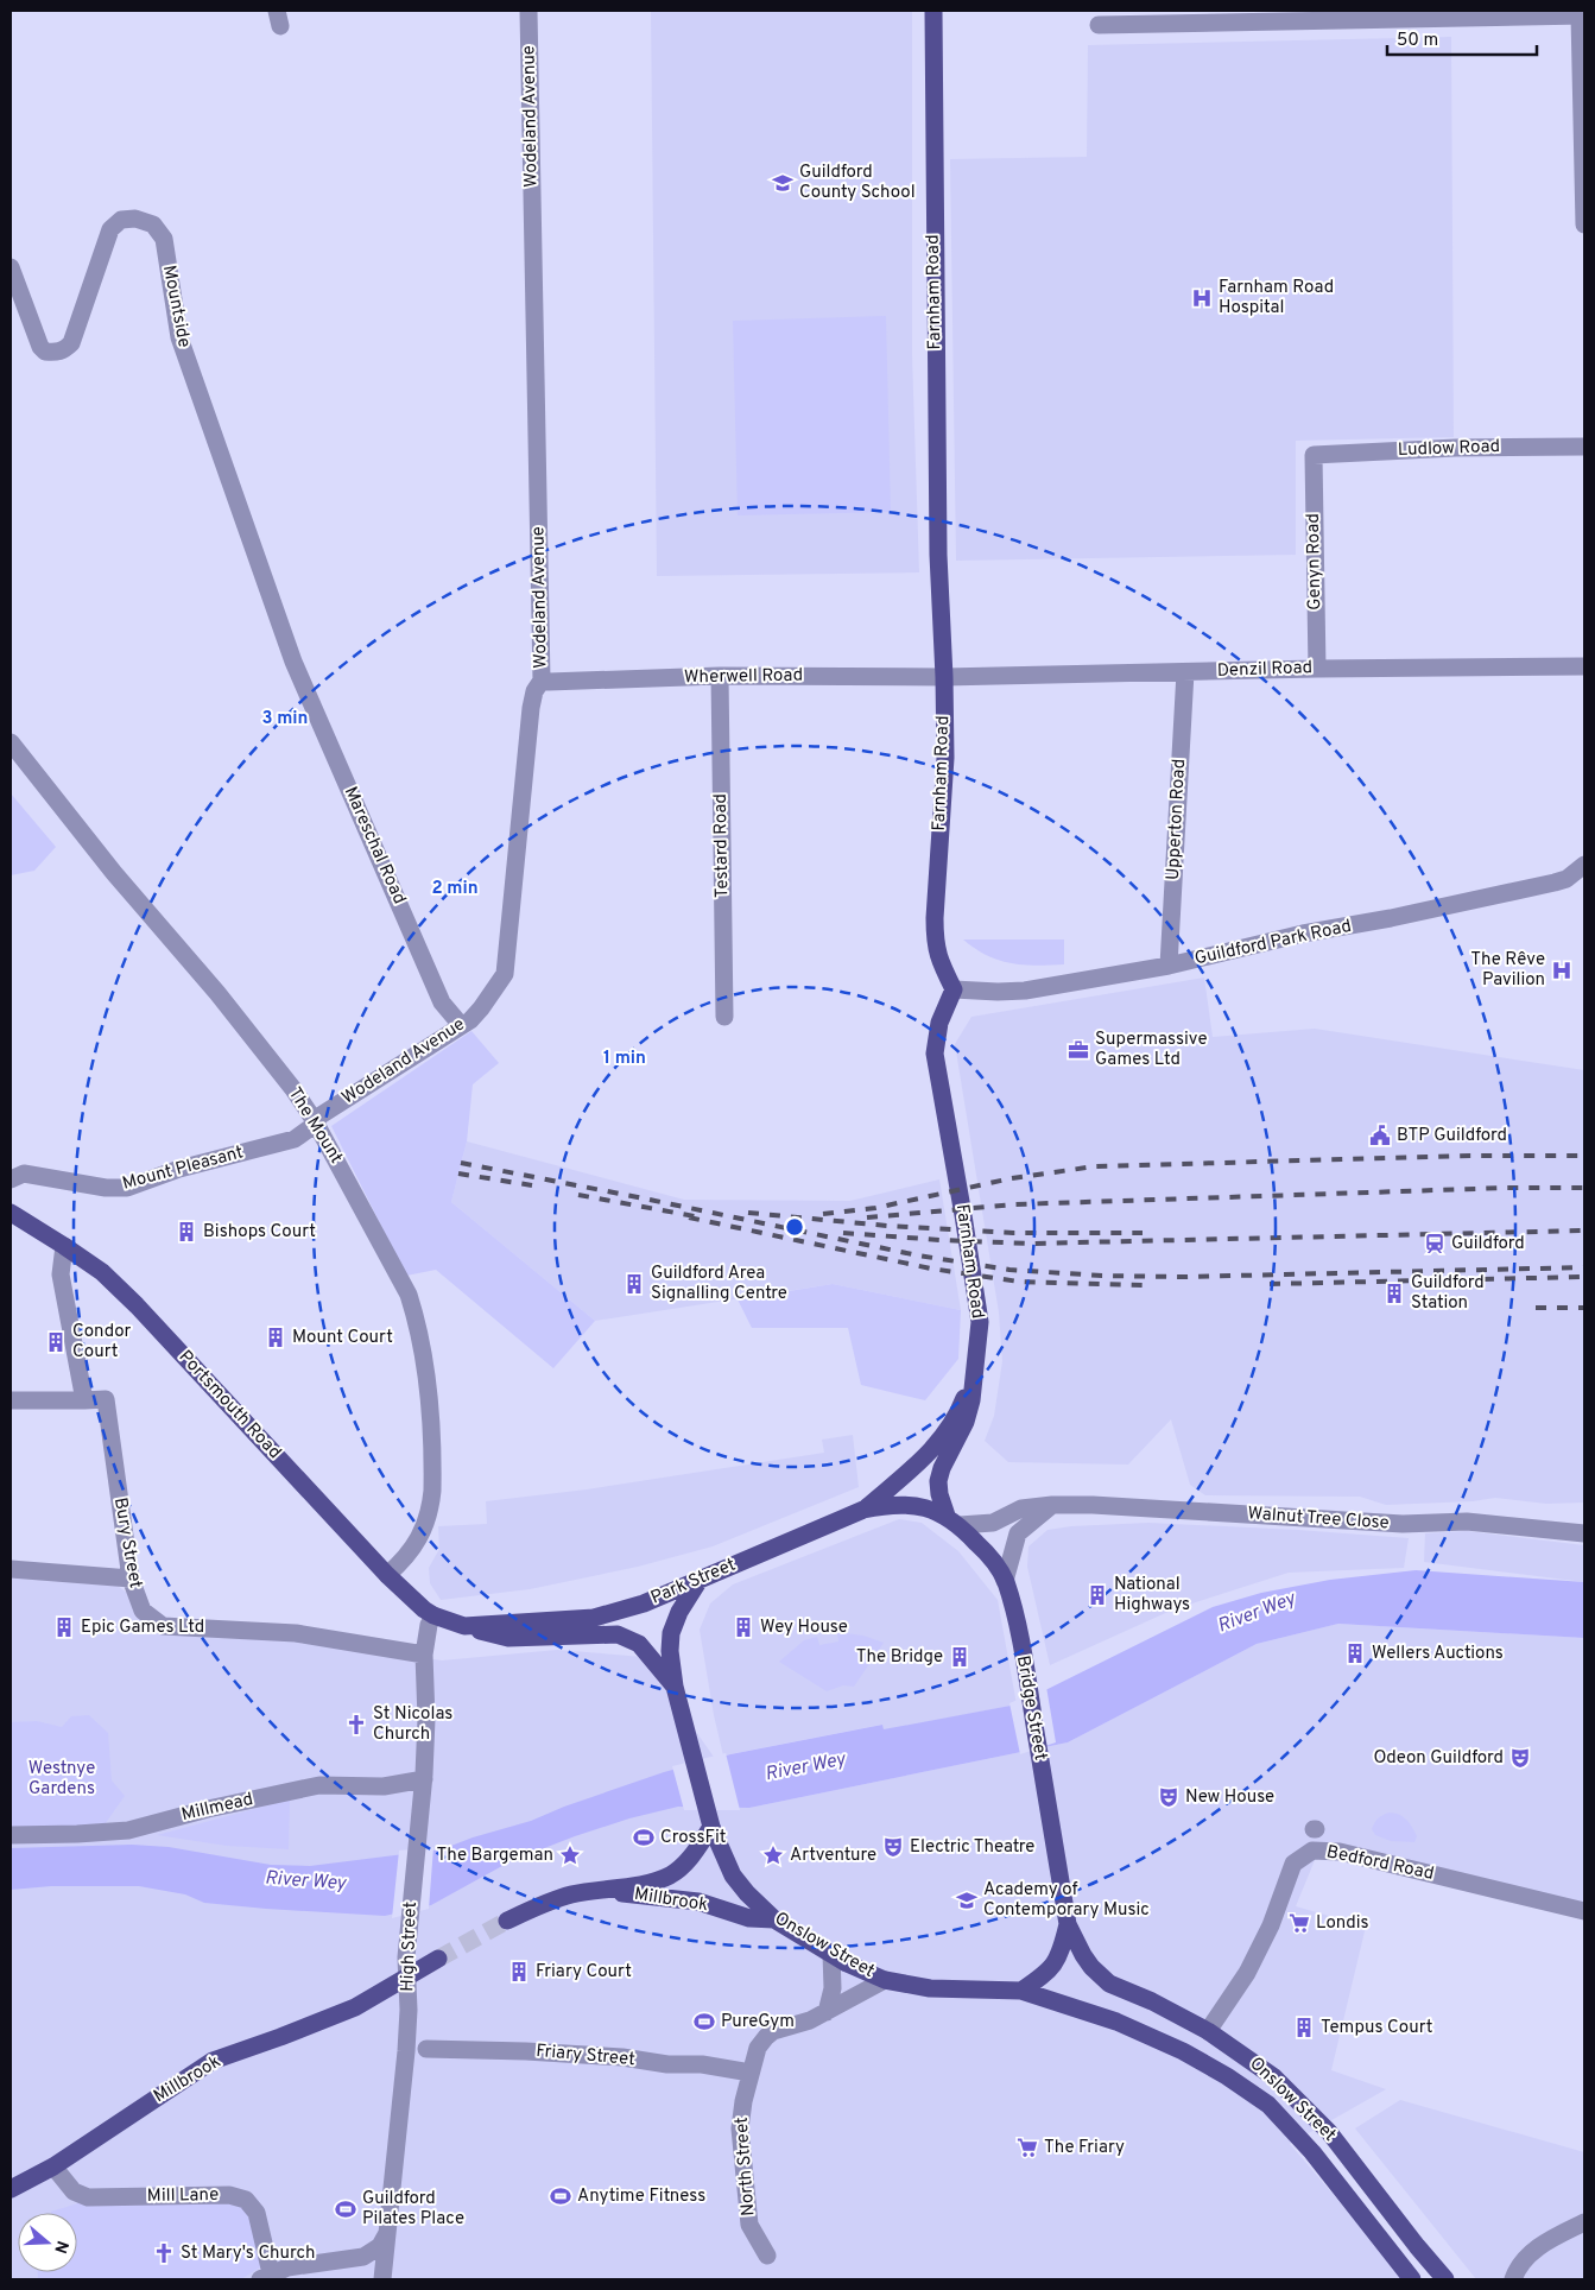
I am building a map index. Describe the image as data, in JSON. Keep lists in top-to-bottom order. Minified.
{"streets":{"main road":["Farnham Road","Portsmouth Road","Park Street","Bridge Street","Millbrook","Onslow Street"],"street":["Wodeland Avenue","Mountside","Ludlow Road","Genyn Road","Denzil Road","Wherwell Road","Upperton Road","Mareschal Road","Testard Road","Guildford Park Road","The Mount","Mount Pleasant","Walnut Tree Close","Bury Street","Millmead","Bedford Road","High Street","Friary Street","North Street","Mill Lane"]},"crossings":[["Wodeland Avenue","Wherwell Road"],["Wodeland Avenue","Mareschal Road"],["Wodeland Avenue","The Mount"],["Wodeland Avenue","Mount Pleasant"],["Farnham Road","Denzil Road"],["Farnham Road","Wherwell Road"],["Farnham Road","Guildford Park Road"],["Farnham Road","Walnut Tree Close"],["Farnham Road","Park Street"],["Farnham Road","Bridge Street"],["Mountside","Mareschal Road"],["Ludlow Road","Genyn Road"],["Genyn Road","Denzil Road"],["Denzil Road","Wherwell Road"],["Denzil Road","Upperton Road"],["Wherwell Road","Testard Road"],["Upperton Road","Guildford Park Road"],["The Mount","Mount Pleasant"],["The Mount","Portsmouth Road"],["Portsmouth Road","Park Street"],["Portsmouth Road","High Street"],["Walnut Tree Close","Park Street"],["Walnut Tree Close","Bridge Street"],["Bury Street","High Street"],["Park Street","Bridge Street"],["Park Street","Onslow Street"],["Park Street","High Street"],["Bridge Street","Onslow Street"],["Millmead","High Street"],["Bedford Road","Onslow Street"],["Millbrook","Onslow Street"],["Millbrook","High Street"],["Millbrook","Mill Lane"],["Onslow Street","North Street"]],"water":["River Wey"],"parks":["Westnye Gardens"],"places":{"school or university":["Guildford County School","Academy of Contemporary Music"],"hospital":["Farnham Road Hospital","The Rêve Pavilion"],"office":["Supermassive Games Ltd"],"public building":["BTP Guildford"],"building":["Bishops Court","Guildford Area Signalling Centre","Guildford Station","Mount Court","Condor Court","National Highways","Epic Games Ltd","Wey House","Wellers Auctions","The Bridge","Friary Court","Tempus Court"],"station":["Guildford"],"church":["St Nicolas Church","St Mary's Church"],"theatre":["Odeon Guildford","New House","Electric Theatre"],"sports":["CrossFit","PureGym","Anytime Fitness","Guildford Pilates Place"],"place":["The Bargeman","Artventure"],"supermarket":["Londis","The Friary"]},"scale_bar":"50 m","north":"right","rings":["3 min","2 min","1 min"]}
